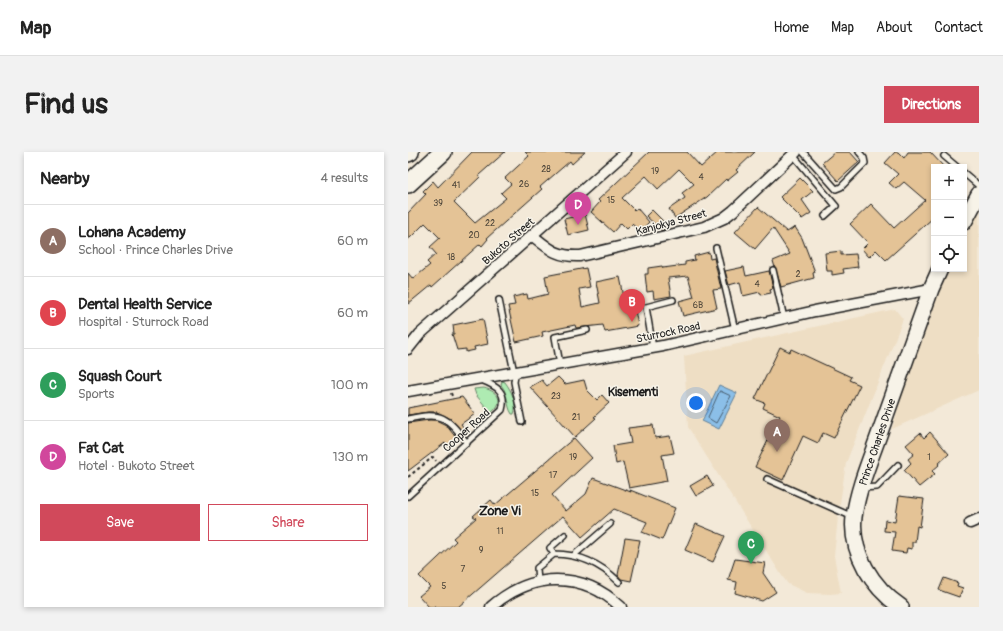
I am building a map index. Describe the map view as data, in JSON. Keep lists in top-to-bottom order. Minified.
{"streets":{"street":["Kanjokya Street","Bukoto Street","Sturrock Road","Prince Charles Drive"],"lane":["Cooper Road"]},"crossings":[["Kanjokya Street","Bukoto Street"],["Sturrock Road","Cooper Road"],["Sturrock Road","Prince Charles Drive"]],"districts":["Kisementi","Zone Vi"],"house_numbers":["28","19","4","26","41","15","39","22","20","18","2","4","6B","23","21","19","1","17","15","11","9","7","5"],"page":{"header":"Map","nav":["Home","Map","About","Contact"],"buttons":["Directions",["Save","Share"]],"title":"Find us","heading":["Nearby","4 results"],"map_buttons":["+","−"],"pins":["D","B","A","C"],"list":[{"mark":"A","name":"Lohana Academy","note":"School · Prince Charles Drive","value":"60 m"},{"mark":"B","name":"Dental Health Service","note":"Hospital · Sturrock Road","value":"60 m"},{"mark":"C","name":"Squash Court","note":"Sports","value":"100 m"},{"mark":"D","name":"Fat Cat","note":"Hotel · Bukoto Street","value":"130 m"}]}}
